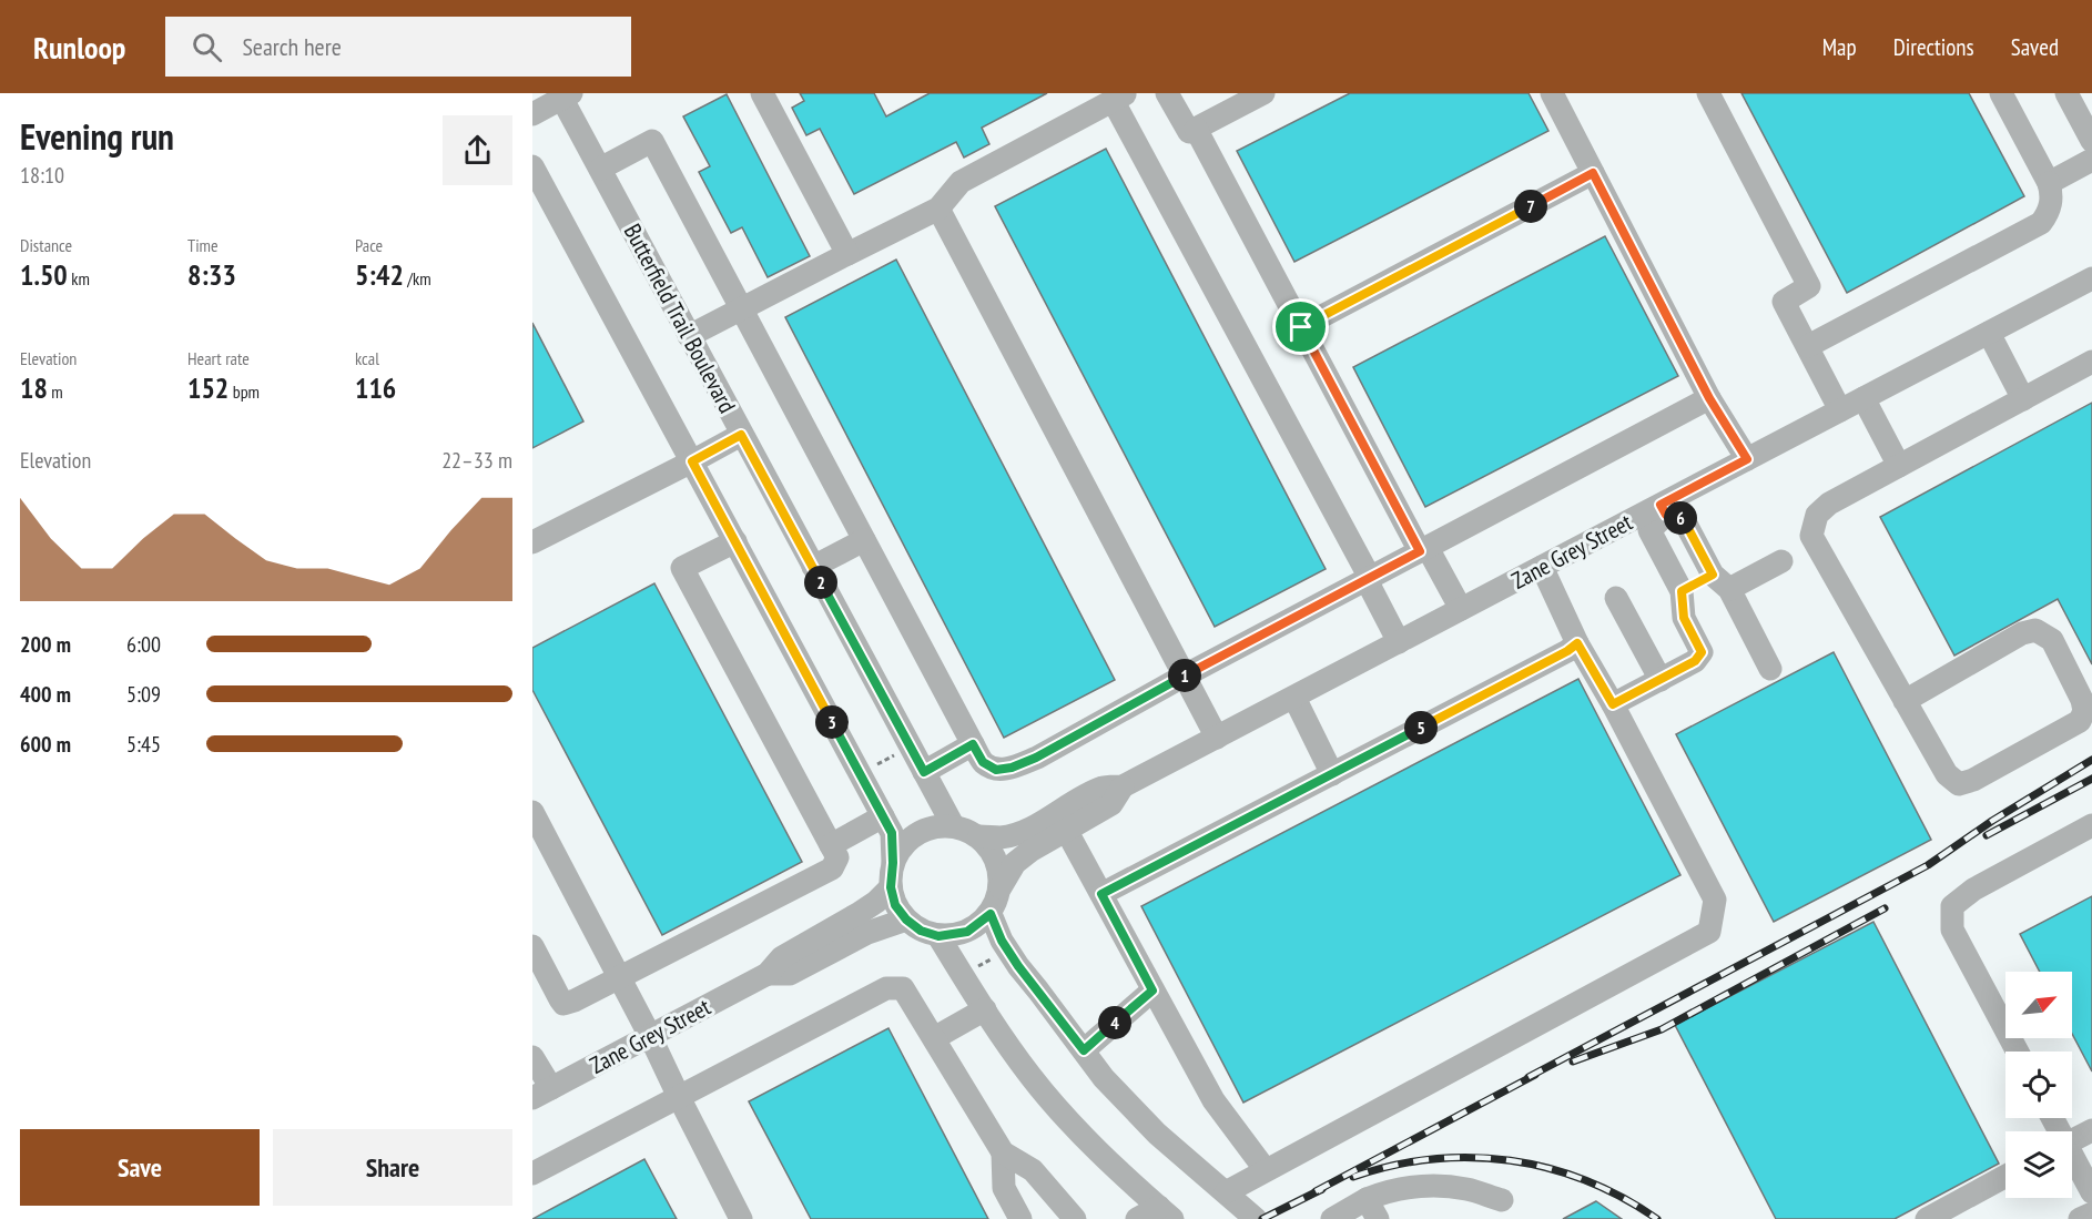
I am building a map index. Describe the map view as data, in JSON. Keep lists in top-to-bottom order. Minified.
{"streets":{"street":["Butterfield Trail Boulevard","Zane Grey Street"]},"crossings":[["Butterfield Trail Boulevard","Zane Grey Street"]],"north":"top right","page":{"header":"Runloop","search":"Search here","nav":["Map","Directions","Saved"],"heading":["Evening run","18:10"],"pins":["7","6","2","1","3","5","4"],"stats":[["Distance","1.50 km"],["Time","8:33"],["Pace","5:42 /km"],["Elevation","18 m"],["Heart rate","152 bpm"],["kcal","116"]],"chart":["Elevation","22–33 m"],"list":[{"name":"200 m","note":"6:00"},{"name":"400 m","note":"5:09"},{"name":"600 m","note":"5:45"}],"buttons":["Save","Share"]}}
